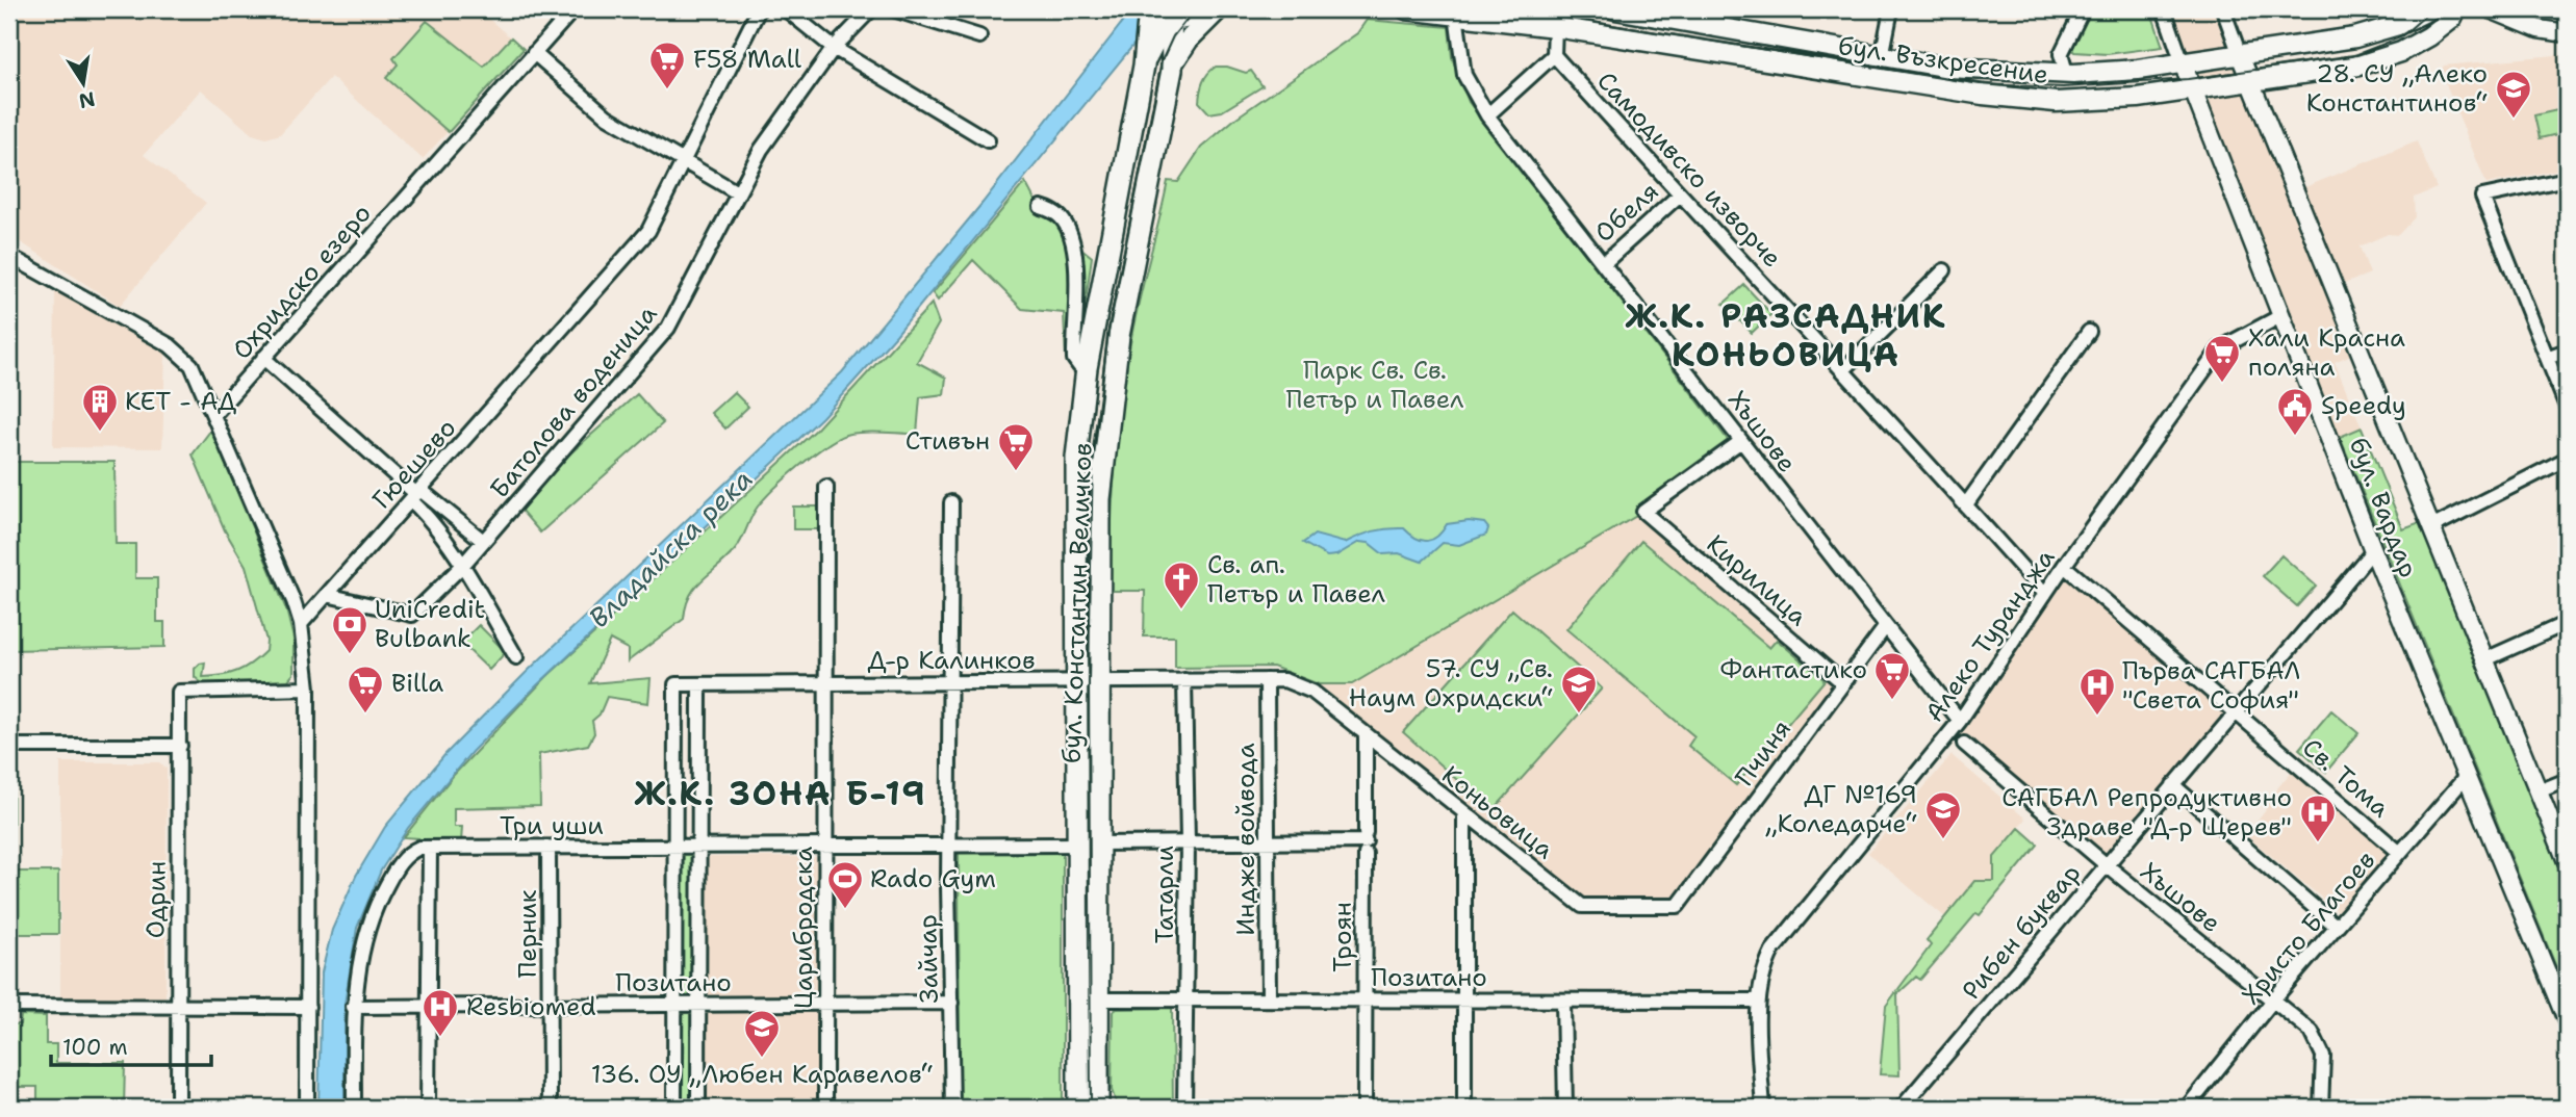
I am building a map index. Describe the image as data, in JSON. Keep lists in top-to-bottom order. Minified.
{"streets":{"main road":["бул. Възкресение","бул. Константин Величков"],"street":["Самодивско изворче","Обеля","Охридско езеро","Батолова воденица","Хъшове","Гюешево","бул. Вардар","Кирилица","Алеко Туранджа","Д-р Калинков","Пчиня","Св. Тома","Коньовица","Три уши","Индже войвода","Татарли","Одрин","Царибродска","Христо Благоев","Рибен буквар","Перник","Троян","Зайчар","Позитано"]},"crossings":[["бул. Възкресение","Хъшове"],["бул. Възкресение","бул. Вардар"],["Самодивско изворче","Обеля"],["Самодивско изворче","Алеко Туранджа"],["Обеля","Хъшове"],["Батолова воденица","Гюешево"],["Хъшове","Кирилица"],["Хъшове","Алеко Туранджа"],["Хъшове","Пчиня"],["Хъшове","Христо Благоев"],["Хъшове","Рибен буквар"],["бул. Вардар","Алеко Туранджа"],["бул. Вардар","Христо Благоев"],["бул. Вардар","Рибен буквар"],["Кирилица","Пчиня"],["бул. Константин Величков","Д-р Калинков"],["бул. Константин Величков","Три уши"],["бул. Константин Величков","Позитано"],["Алеко Туранджа","Св. Тома"],["Алеко Туранджа","Позитано"],["Д-р Калинков","Коньовица"],["Д-р Калинков","Три уши"],["Д-р Калинков","Индже войвода"],["Д-р Калинков","Татарли"],["Д-р Калинков","Царибродска"],["Д-р Калинков","Зайчар"],["Пчиня","Коньовица"],["Св. Тома","Христо Благоев"],["Св. Тома","Рибен буквар"],["Коньовица","Троян"],["Три уши","Царибродска"],["Три уши","Перник"],["Три уши","Зайчар"],["Индже войвода","Позитано"],["Татарли","Позитано"],["Царибродска","Позитано"],["Перник","Позитано"],["Троян","Позитано"],["Зайчар","Позитано"]],"districts":["Ж.К. РАЗСАДНИК КОНЬОВИЦА","Ж.К. ЗОНА Б-19"],"water":["Владайска река"],"parks":["Парк Св. Св. Петър и Павел"],"places":{"supermarket":["F58 Mall","Хали Красна поляна","Стивън","Фантастико","Billa"],"school or university":["28. СУ „Алеко Константинов“","57. СУ „Св. Наум Охридски“","ДГ №169 „Коледарче“","136. ОУ „Любен Каравелов“"],"building":["КЕТ - АД"],"public building":["Speedy"],"church":["Св. ап. Петър и Павел"],"bank":["UniCredit Bulbank"],"hospital":["Първа САГБАЛ \"Света София\"","САГБАЛ Репродуктивно Здраве \"Д-р Щерев\"","Resbiomed"],"sports":["Rado Gym"]},"scale_bar":"100 m","north":"bottom"}
